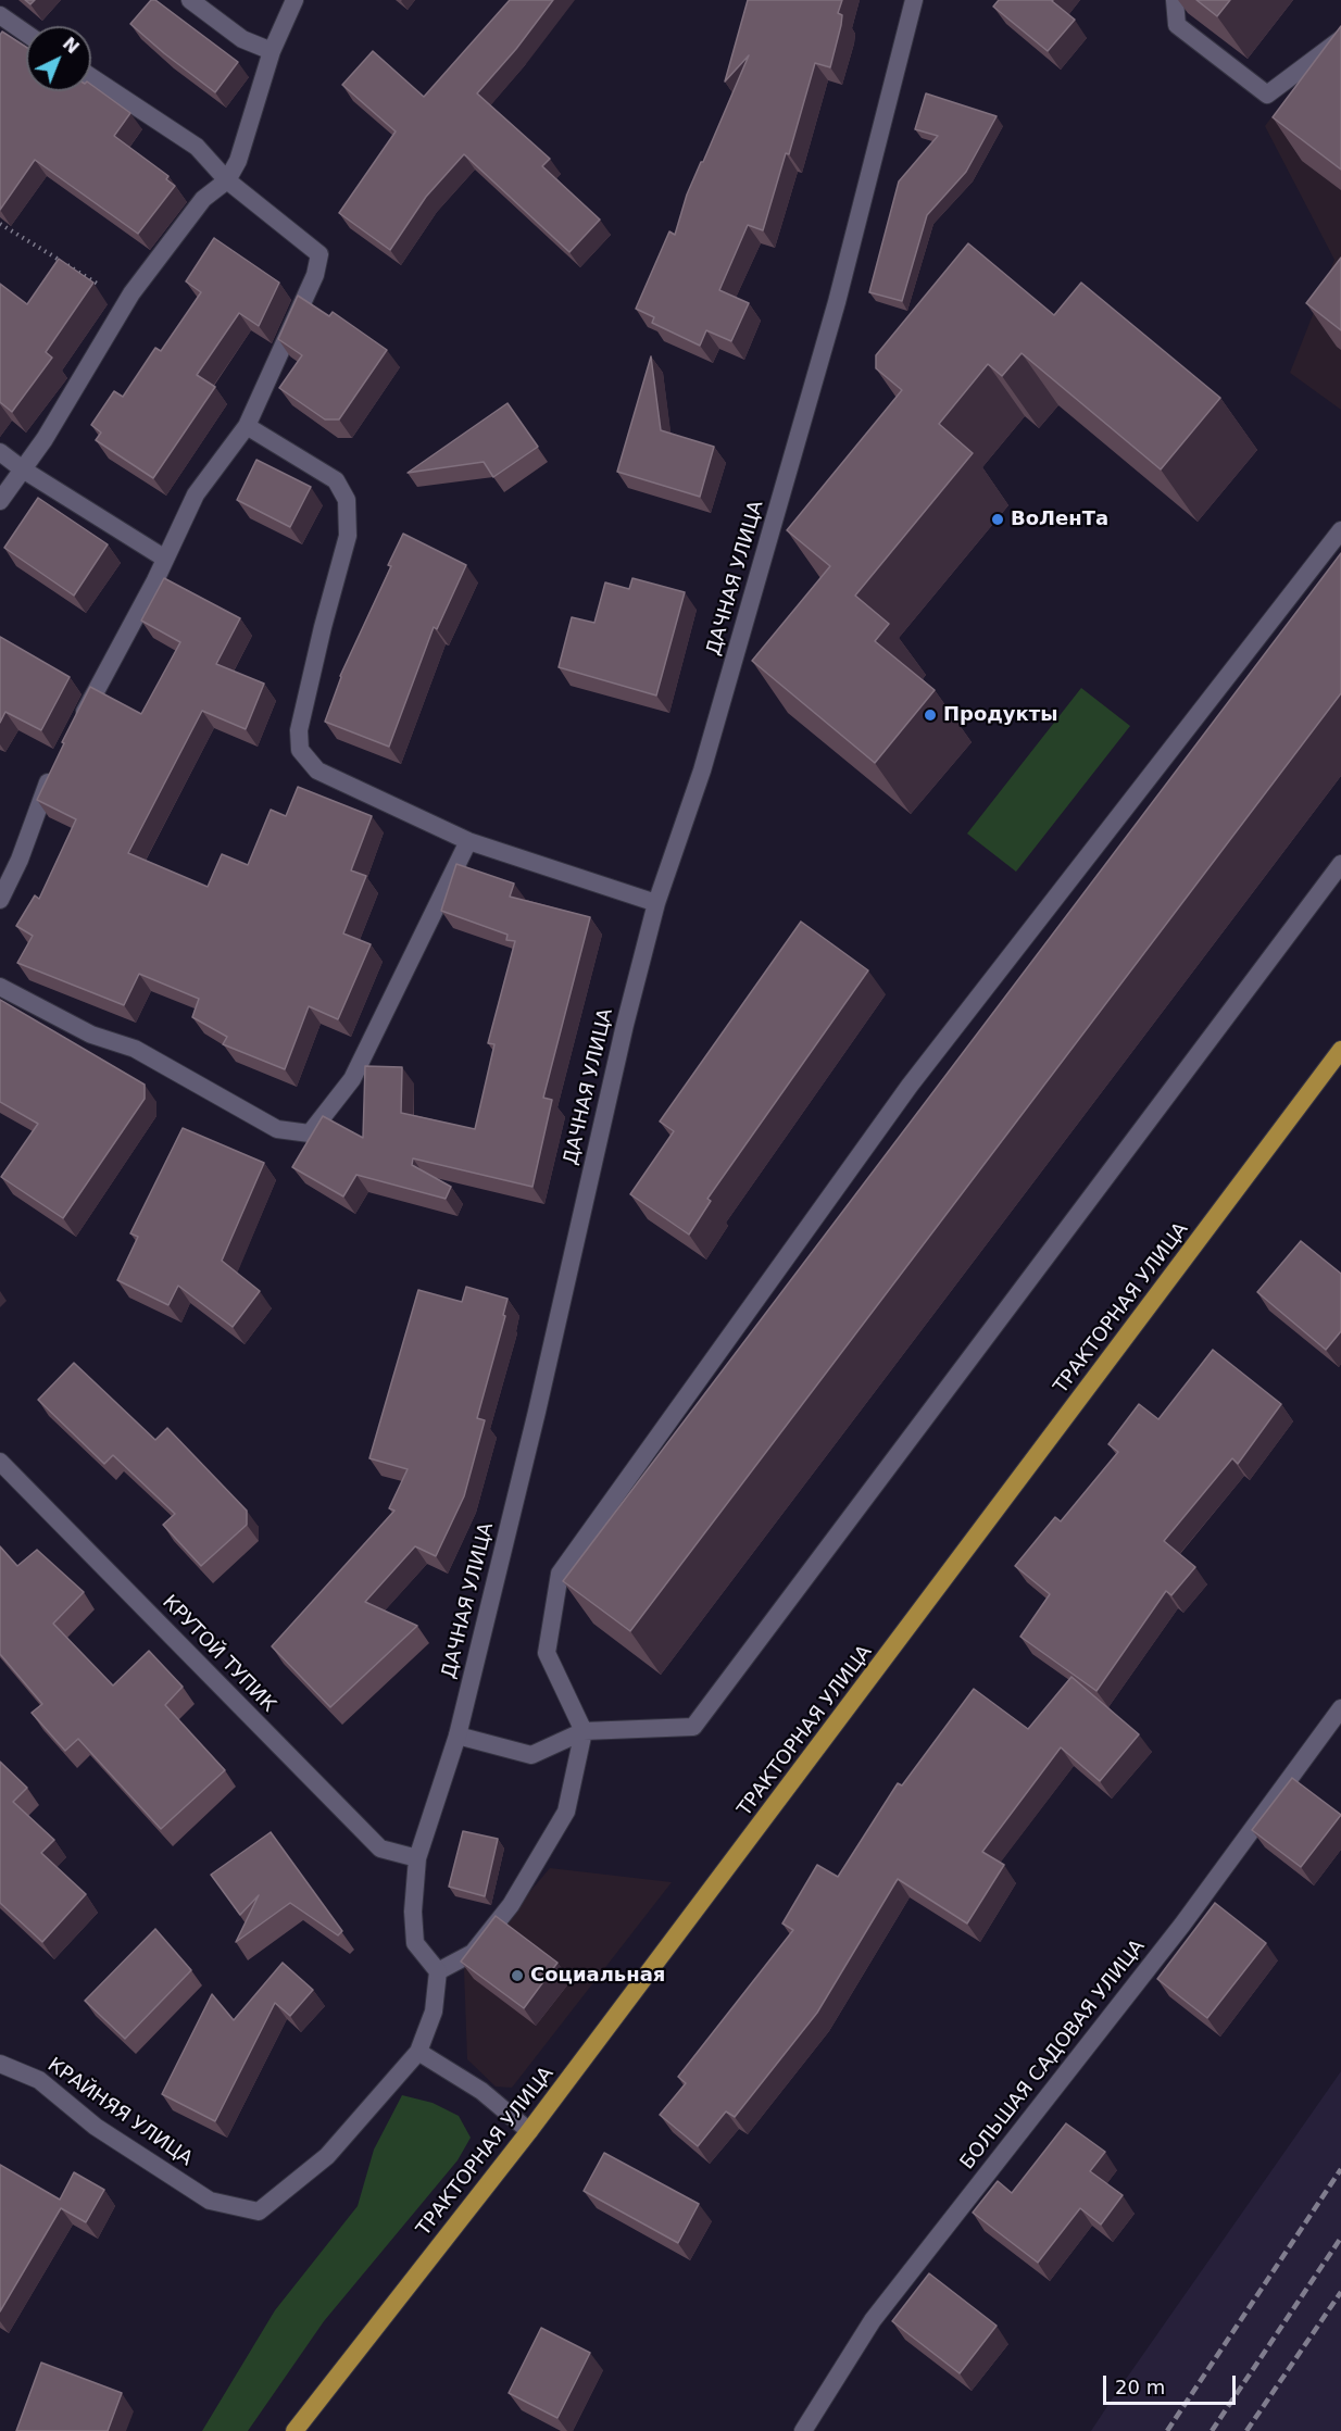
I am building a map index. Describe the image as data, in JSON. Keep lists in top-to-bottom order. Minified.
{"streets":{"main road":["ТРАКТОРНАЯ УЛИЦА"],"street":["ДАЧНАЯ УЛИЦА","КРУТОЙ ТУПИК","БОЛЬШАЯ САДОВАЯ УЛИЦА","КРАЙНЯЯ УЛИЦА"]},"crossings":[["ДАЧНАЯ УЛИЦА","КРУТОЙ ТУПИК"]],"places":["ВоЛенТа","Продукты","Социальная"],"scale_bar":"20 m","north":"top right"}
